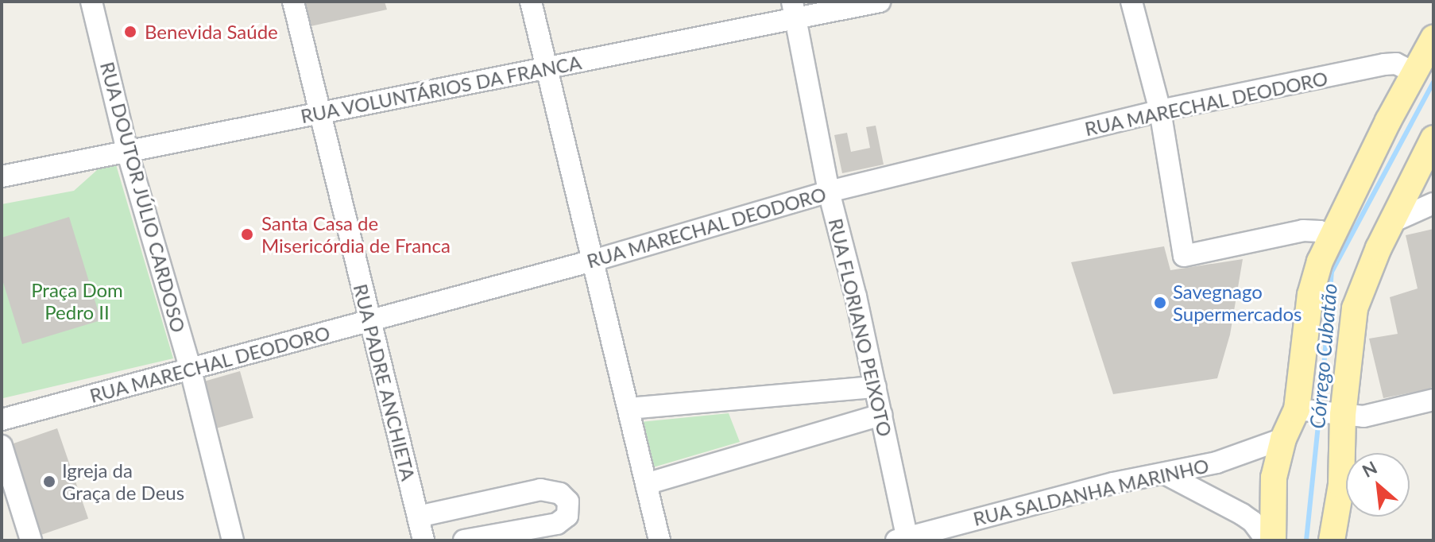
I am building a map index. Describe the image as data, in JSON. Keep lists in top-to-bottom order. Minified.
{"streets":{"street":["RUA VOLUNTÁRIOS DA FRANCA","RUA MARECHAL DEODORO","RUA DOUTOR JÚLIO CARDOSO","RUA FLORIANO PEIXOTO","RUA PADRE ANCHIETA","RUA SALDANHA MARINHO"]},"crossings":[["RUA VOLUNTÁRIOS DA FRANCA","RUA DOUTOR JÚLIO CARDOSO"],["RUA VOLUNTÁRIOS DA FRANCA","RUA FLORIANO PEIXOTO"],["RUA VOLUNTÁRIOS DA FRANCA","RUA PADRE ANCHIETA"],["RUA MARECHAL DEODORO","RUA DOUTOR JÚLIO CARDOSO"],["RUA MARECHAL DEODORO","RUA FLORIANO PEIXOTO"],["RUA MARECHAL DEODORO","RUA PADRE ANCHIETA"],["RUA FLORIANO PEIXOTO","RUA SALDANHA MARINHO"]],"water":["Córrego Cubatão"],"parks":["Praça Dom Pedro II"],"places":["Benevida Saúde","Santa Casa de Misericórdia de Franca","Savegnago Supermercados","Igreja da Graça de Deus"],"north":"top left"}
